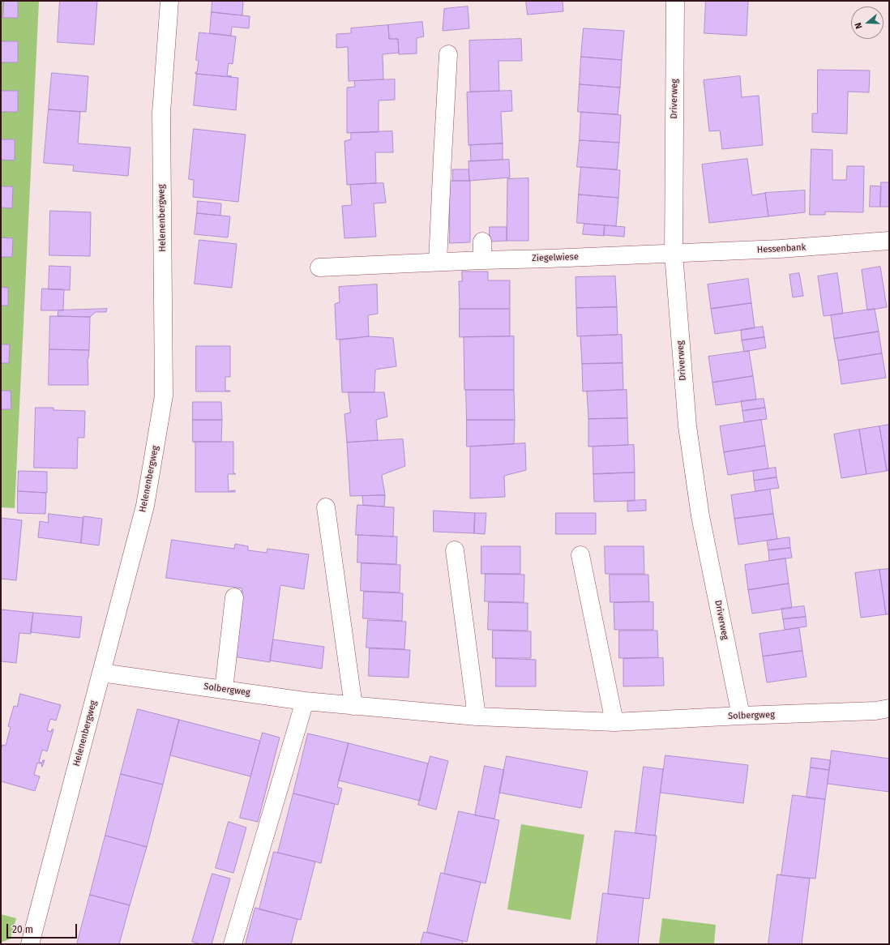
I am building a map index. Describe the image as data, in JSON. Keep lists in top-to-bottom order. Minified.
{"streets":{"street":["Driverweg","Helenenbergweg","Hessenbank","Ziegelwiese","Solbergweg"]},"crossings":[["Driverweg","Hessenbank"],["Driverweg","Ziegelwiese"],["Driverweg","Solbergweg"],["Helenenbergweg","Solbergweg"],["Hessenbank","Ziegelwiese"]],"scale_bar":"20 m","north":"left"}
